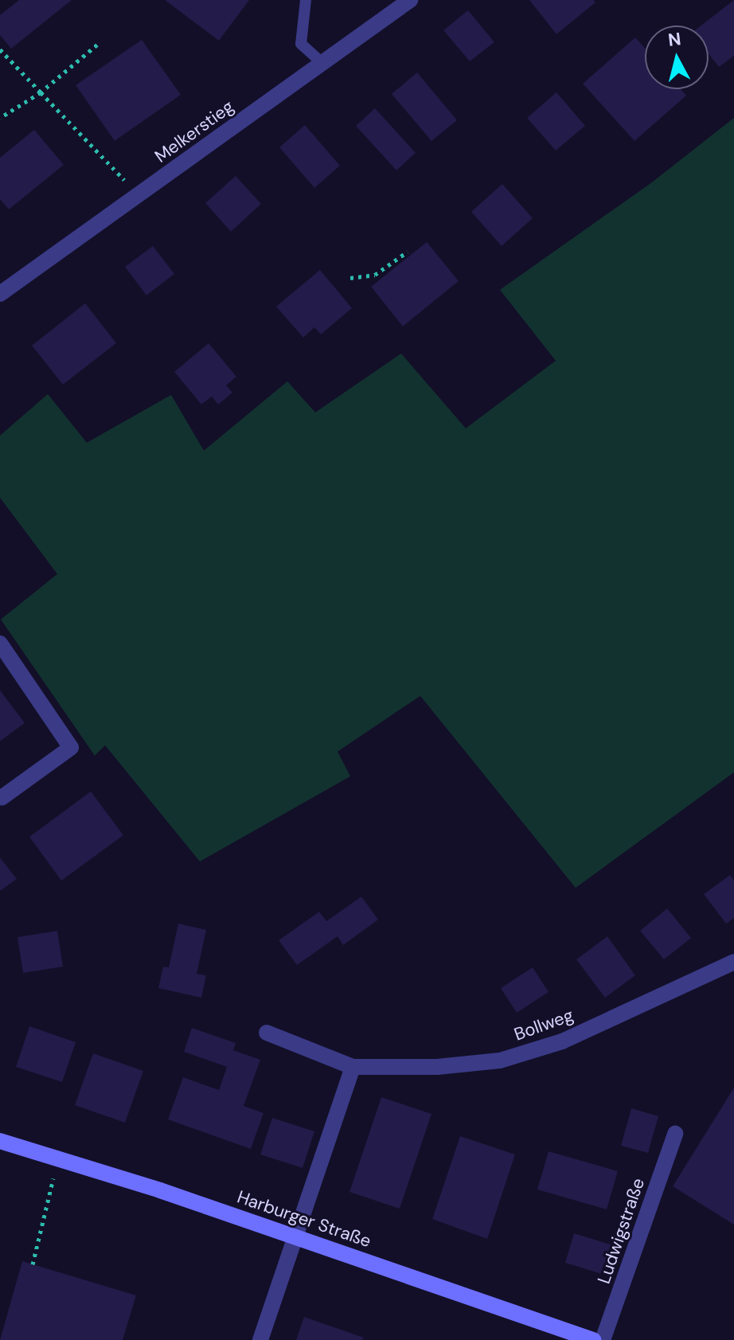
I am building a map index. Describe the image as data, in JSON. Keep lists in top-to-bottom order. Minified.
{"streets":{"street":["Melkerstieg","Bollweg","Harburger Straße","Ludwigstraße"]},"north":"top"}
